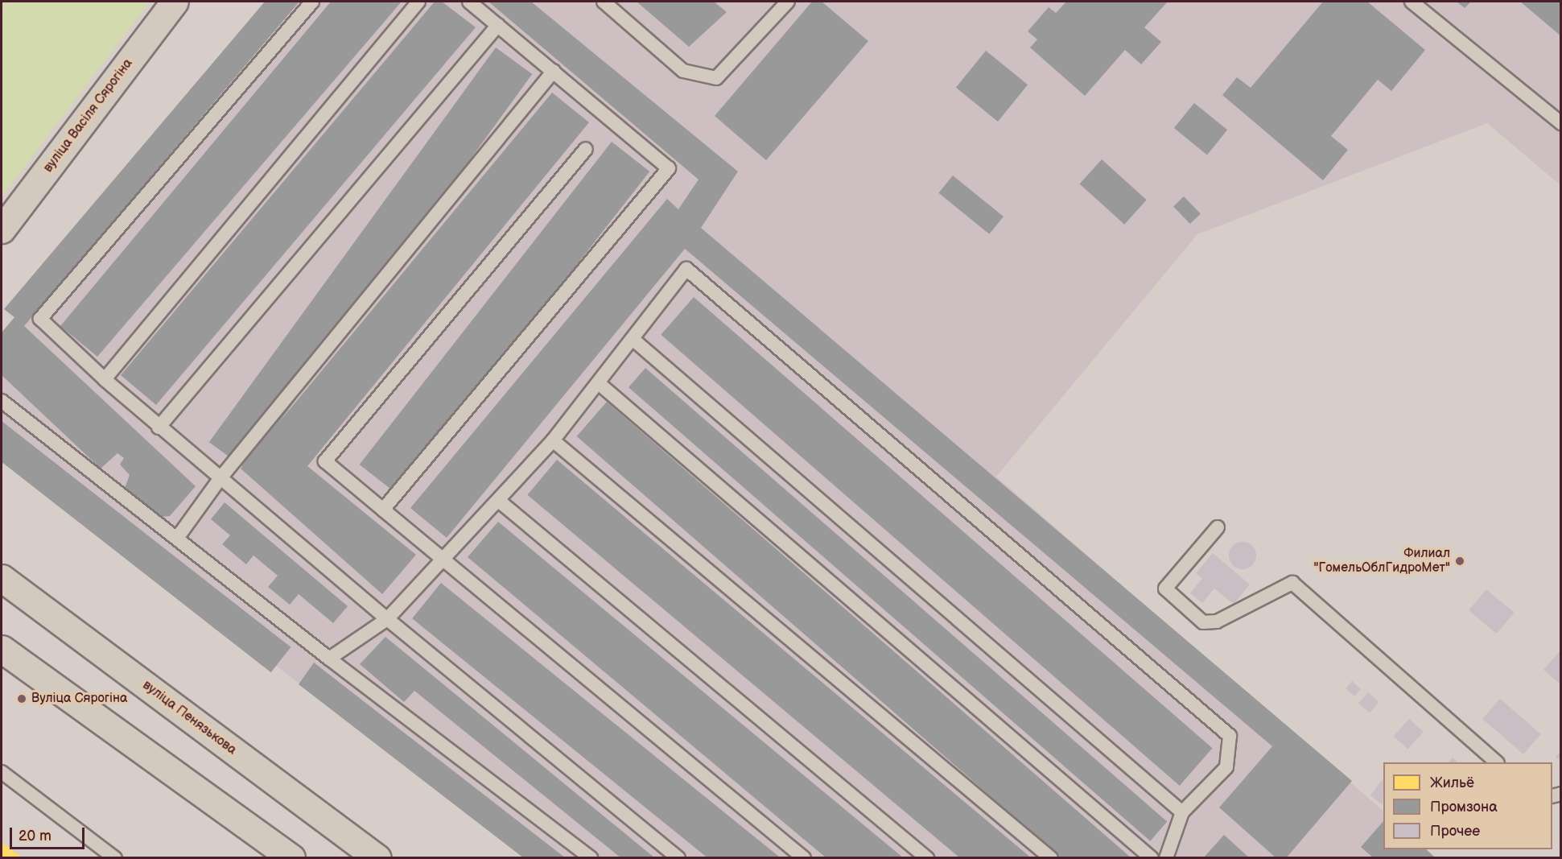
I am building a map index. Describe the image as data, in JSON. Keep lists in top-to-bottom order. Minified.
{"streets":{"street":["вуліца Васіля Сярогіна","вуліца Пенязькова"]},"places":["Филиал \"ГомельОблГидроМет\"","Вуліца Сярогіна"],"legend":["Жильё","Промзона","Прочее"],"scale_bar":"20 m"}
